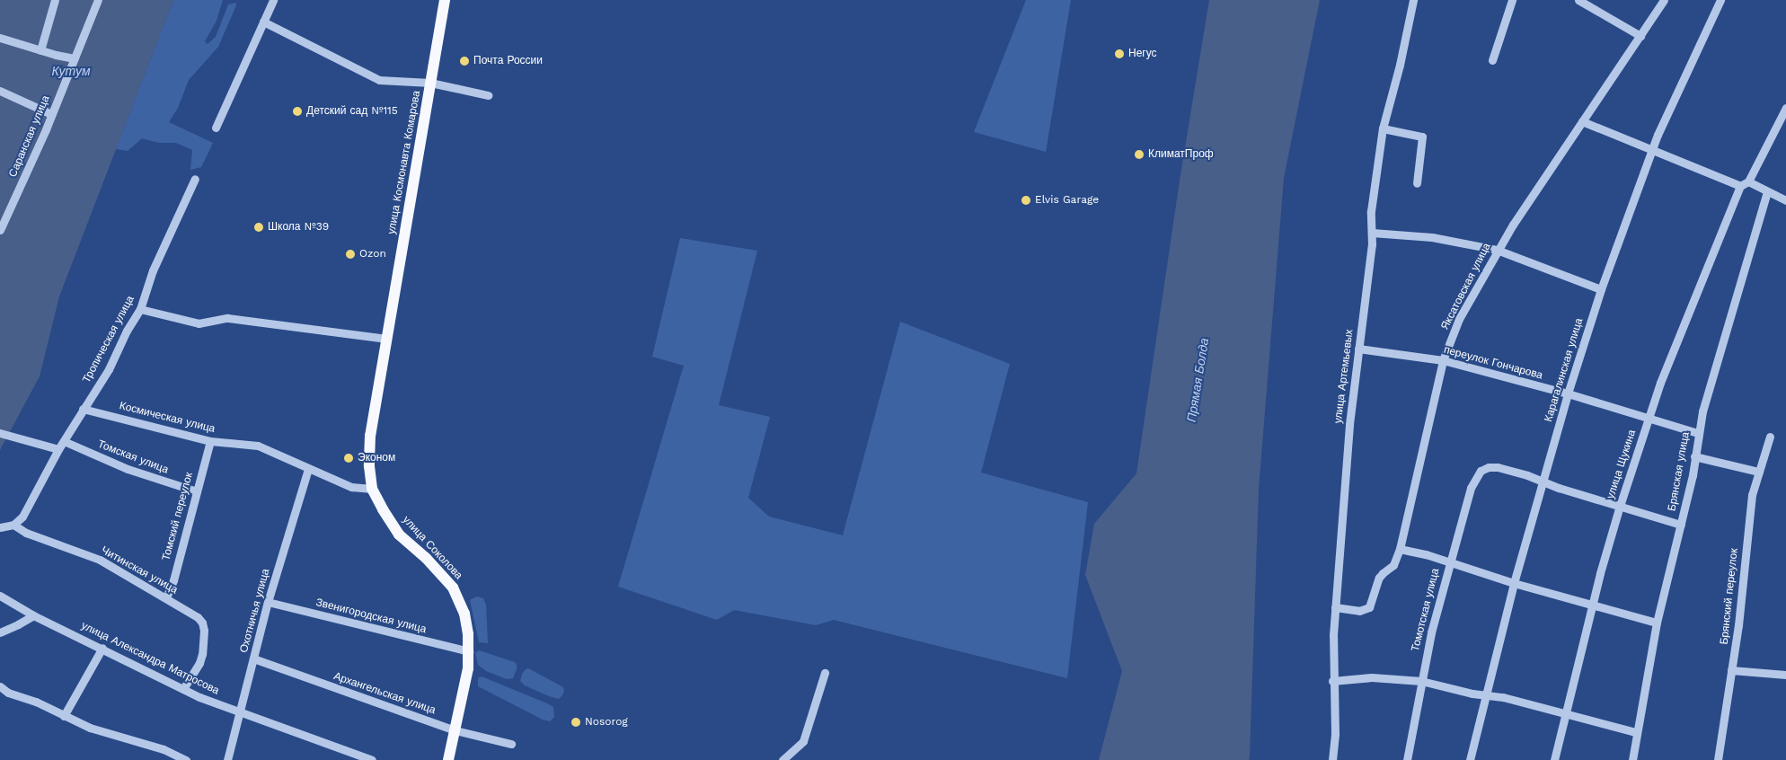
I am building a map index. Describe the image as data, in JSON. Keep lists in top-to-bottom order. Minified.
{"streets":{"main road":["улица Космонавта Комарова","улица Соколова"],"street":["Саранская улица","Яксатовская улица","Тропическая улица","переулок Гончарова","Карагалинская улица","улица Артемьевых","Космическая улица","Томская улица","улица Щукина","Брянская улица","Томский переулок","Читинская улица","Брянский переулок","Томотская улица","Охотничья улица","Звенигородская улица","улица Александра Матросова","Архангельская улица"]},"crossings":[["улица Космонавта Комарова","Космическая улица"],["улица Космонавта Комарова","улица Соколова"],["Яксатовская улица","переулок Гончарова"],["Яксатовская улица","улица Артемьевых"],["Тропическая улица","Космическая улица"],["Тропическая улица","Томская улица"],["Тропическая улица","Читинская улица"],["переулок Гончарова","Карагалинская улица"],["переулок Гончарова","улица Артемьевых"],["переулок Гончарова","улица Щукина"],["переулок Гончарова","Брянская улица"],["Карагалинская улица","Томотская улица"],["Космическая улица","Томский переулок"],["Космическая улица","улица Соколова"],["Космическая улица","Охотничья улица"],["Томская улица","Томский переулок"],["Томский переулок","Читинская улица"],["улица Соколова","Звенигородская улица"],["улица Соколова","Архангельская улица"],["Читинская улица","улица Александра Матросова"],["Охотничья улица","Звенигородская улица"],["Охотничья улица","улица Александра Матросова"],["Охотничья улица","Архангельская улица"]],"water":["Кутум","Прямая Болда"],"places":["Негус","Почта России","Детский сад №115","КлиматПроф","Elvis Garage","Школа №39","Ozon","Эконом","Nosorog"]}
